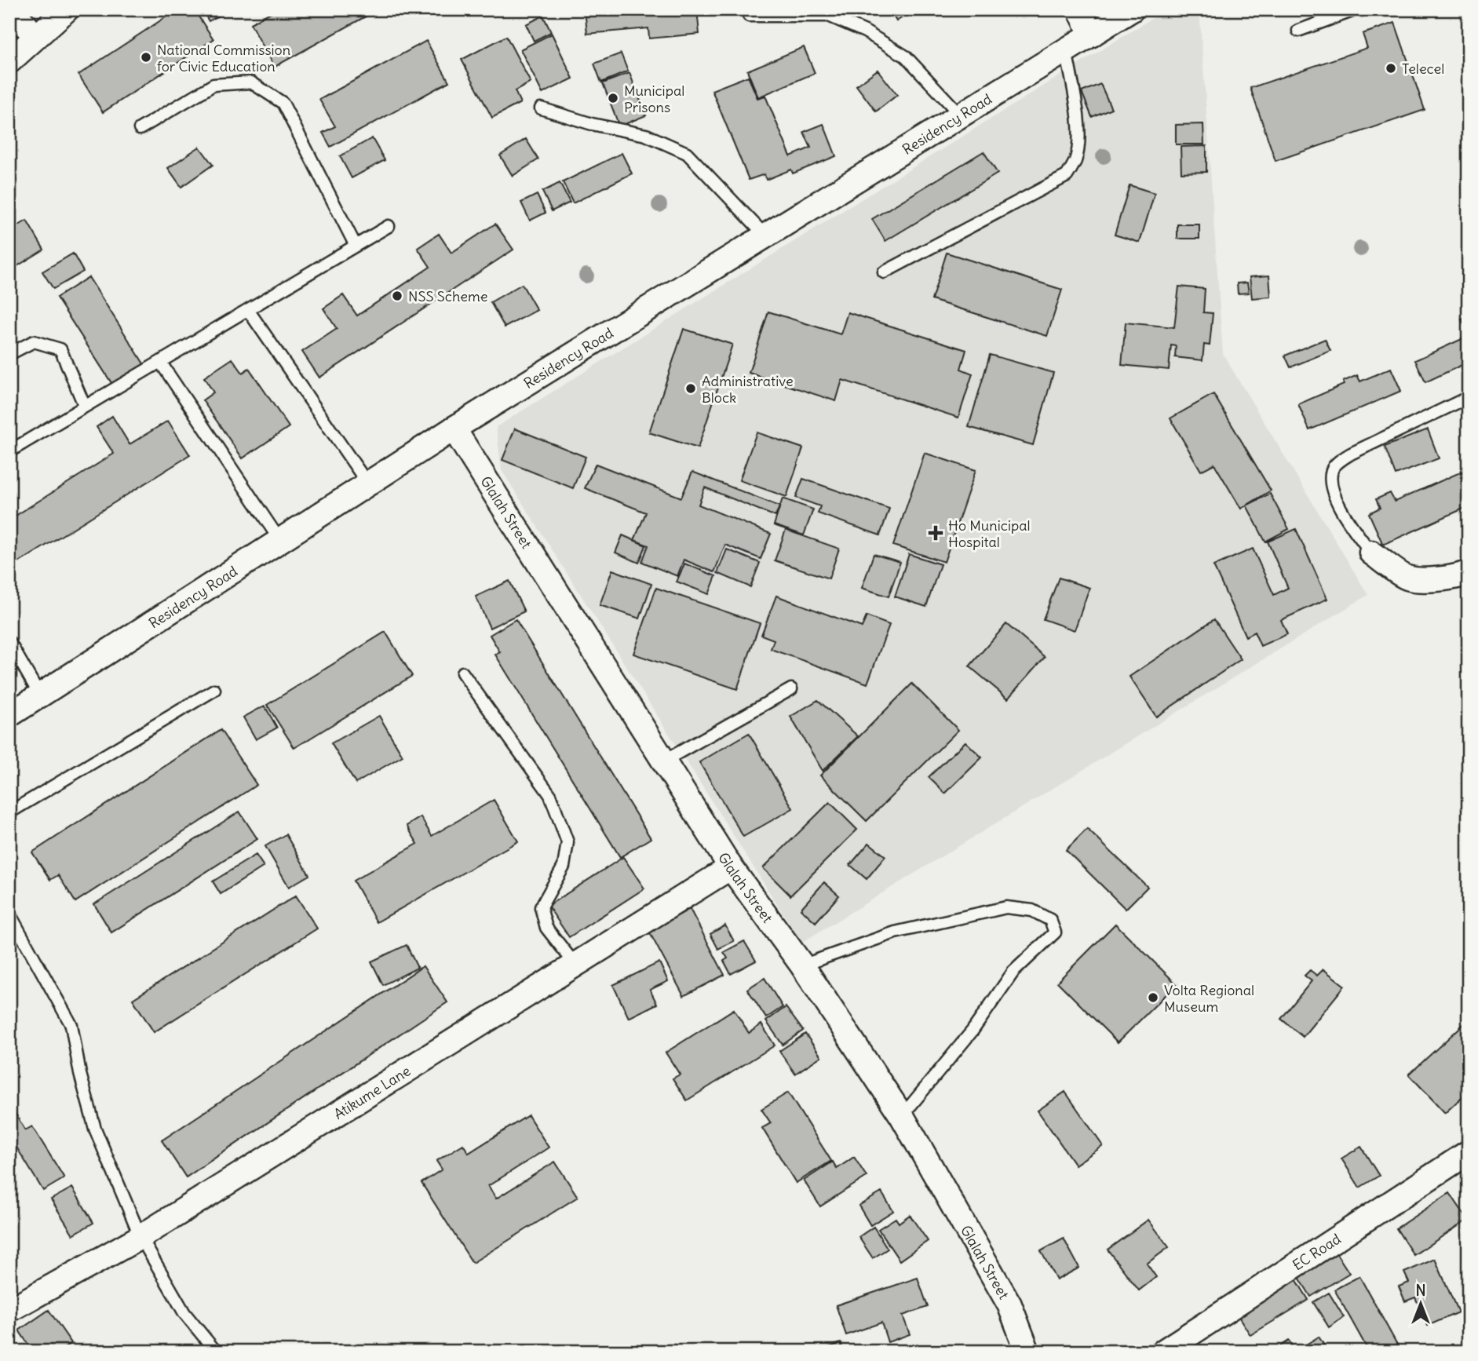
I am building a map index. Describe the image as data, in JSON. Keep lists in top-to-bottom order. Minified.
{"streets":{"street":["Residency Road","Glalah Street","Atikume Lane","EC Road"]},"crossings":[["Residency Road","Glalah Street"],["Glalah Street","Atikume Lane"]],"places":{"other":["National Commission for Civic Education","Telecel","Municipal Prisons","NSS Scheme","Administrative Block","Volta Regional Museum"],"health":["Ho Municipal Hospital"]},"north":"top"}
